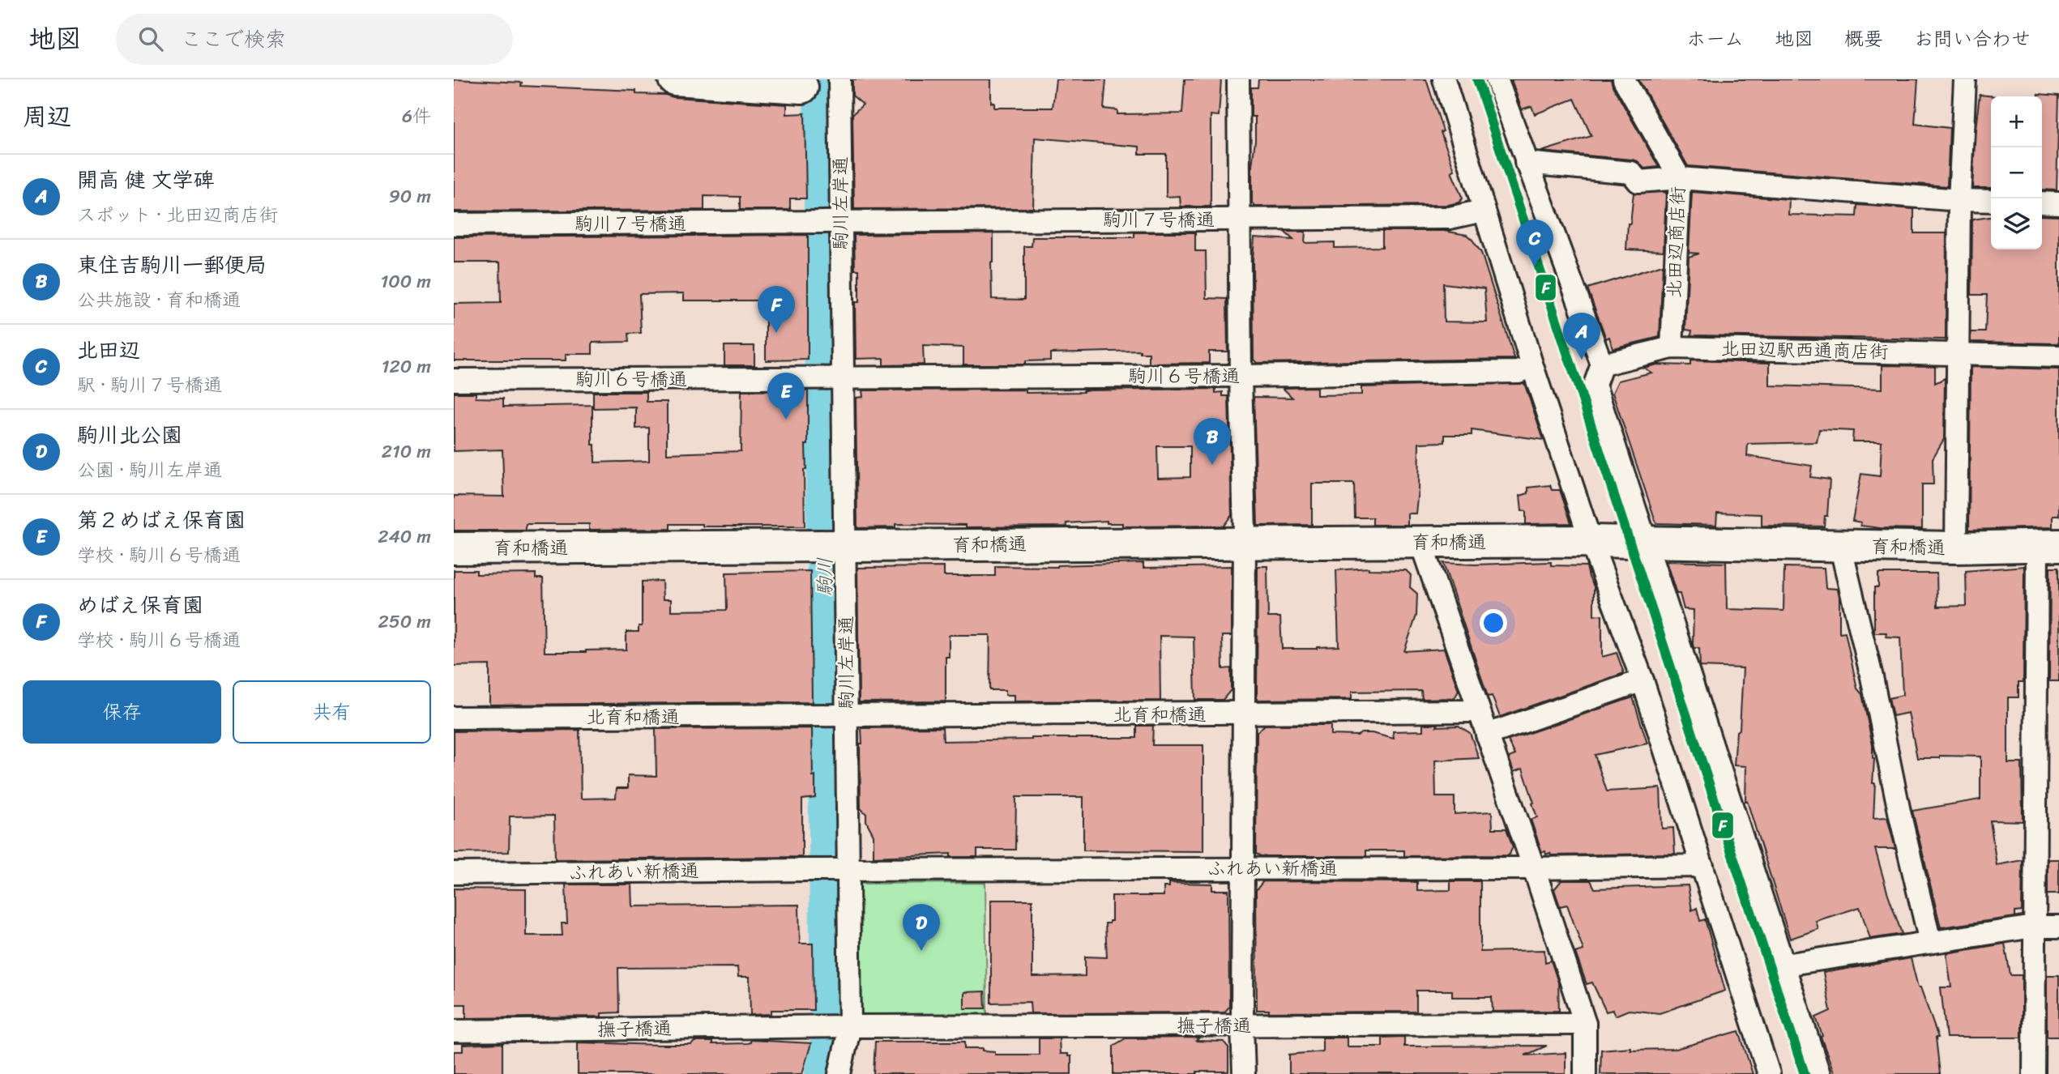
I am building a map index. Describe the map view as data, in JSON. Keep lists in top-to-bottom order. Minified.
{"streets":{"street":["駒川左岸通","駒川７号橋通","北田辺商店街","北田辺駅西通商店街","駒川６号橋通","育和橋通","北育和橋通","ふれあい新橋通","撫子橋通"]},"crossings":[["駒川左岸通","駒川７号橋通"],["駒川左岸通","駒川６号橋通"],["駒川左岸通","育和橋通"],["駒川左岸通","北育和橋通"],["駒川左岸通","ふれあい新橋通"],["駒川左岸通","撫子橋通"],["北田辺商店街","北田辺駅西通商店街"]],"water":["駒川"],"lines":["transit line F"],"page":{"header":"地図","search":"ここで検索","nav":["ホーム","地図","概要","お問い合わせ"],"heading":["周辺","6件"],"map_buttons":["+","−"],"list":[{"mark":"A","name":"開高 健 文学碑","note":"スポット · 北田辺商店街","value":"90 m"},{"mark":"B","name":"東住吉駒川一郵便局","note":"公共施設 · 育和橋通","value":"100 m"},{"mark":"C","name":"北田辺","note":"駅 · 駒川７号橋通","value":"120 m"},{"mark":"D","name":"駒川北公園","note":"公園 · 駒川左岸通","value":"210 m"},{"mark":"E","name":"第２めばえ保育園","note":"学校 · 駒川６号橋通","value":"240 m"},{"mark":"F","name":"めばえ保育園","note":"学校 · 駒川６号橋通","value":"250 m"}],"pins":["C","F","A","E","B","D"],"buttons":["保存","共有"]}}
